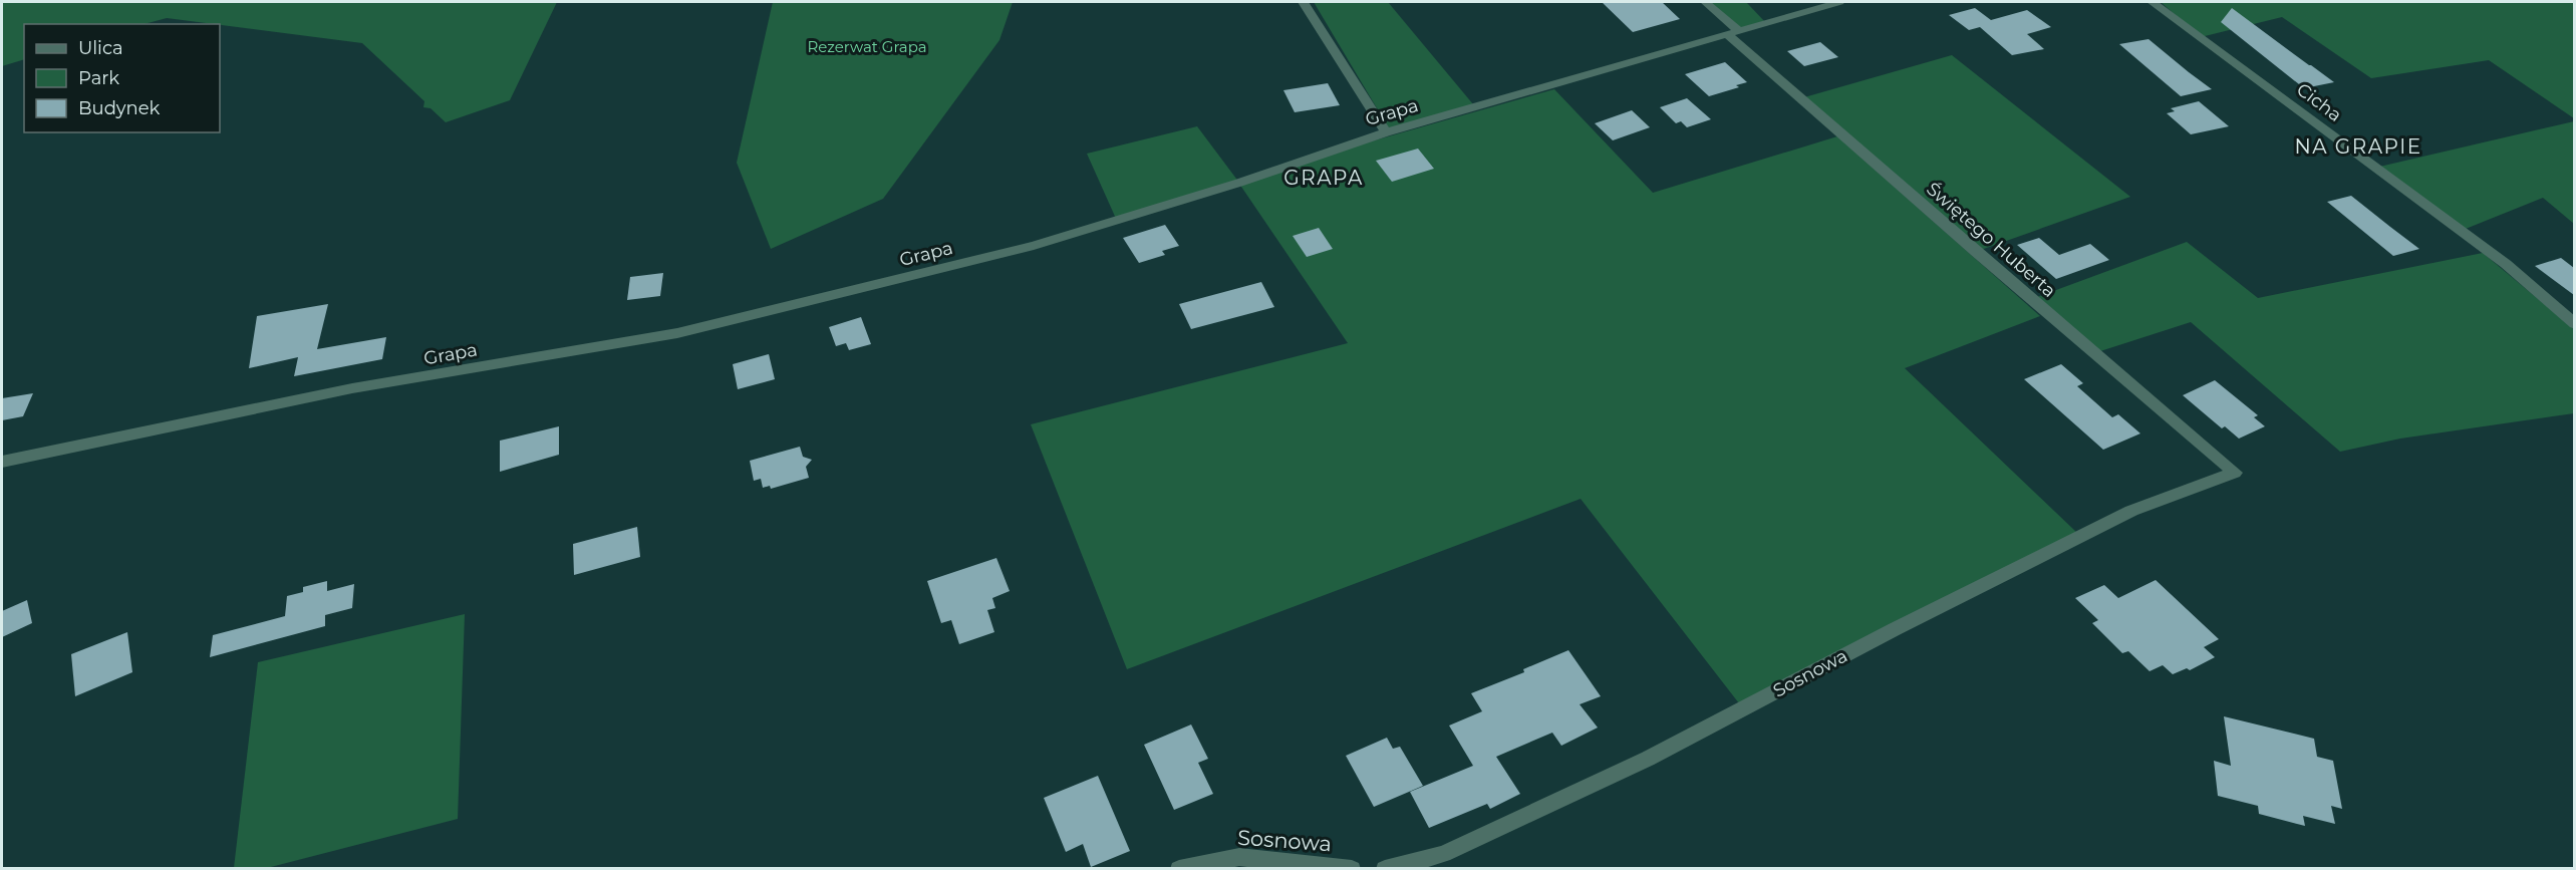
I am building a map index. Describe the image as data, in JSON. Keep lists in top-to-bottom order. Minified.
{"streets":{"street":["Cicha","Grapa","Świętego Huberta","Sosnowa"]},"crossings":[["Grapa","Świętego Huberta"],["Świętego Huberta","Sosnowa"]],"districts":["NA GRAPIE","GRAPA"],"parks":["Rezerwat Grapa"],"legend":["Ulica","Park","Budynek"]}
